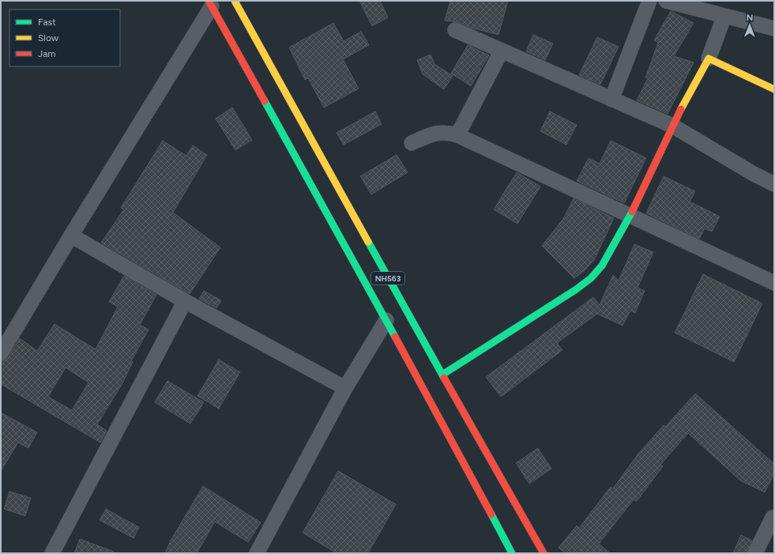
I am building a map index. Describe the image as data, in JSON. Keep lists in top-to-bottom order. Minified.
{"streets":{"main road":["NH563"]},"legend":["Fast","Slow","Jam"],"north":"top"}
